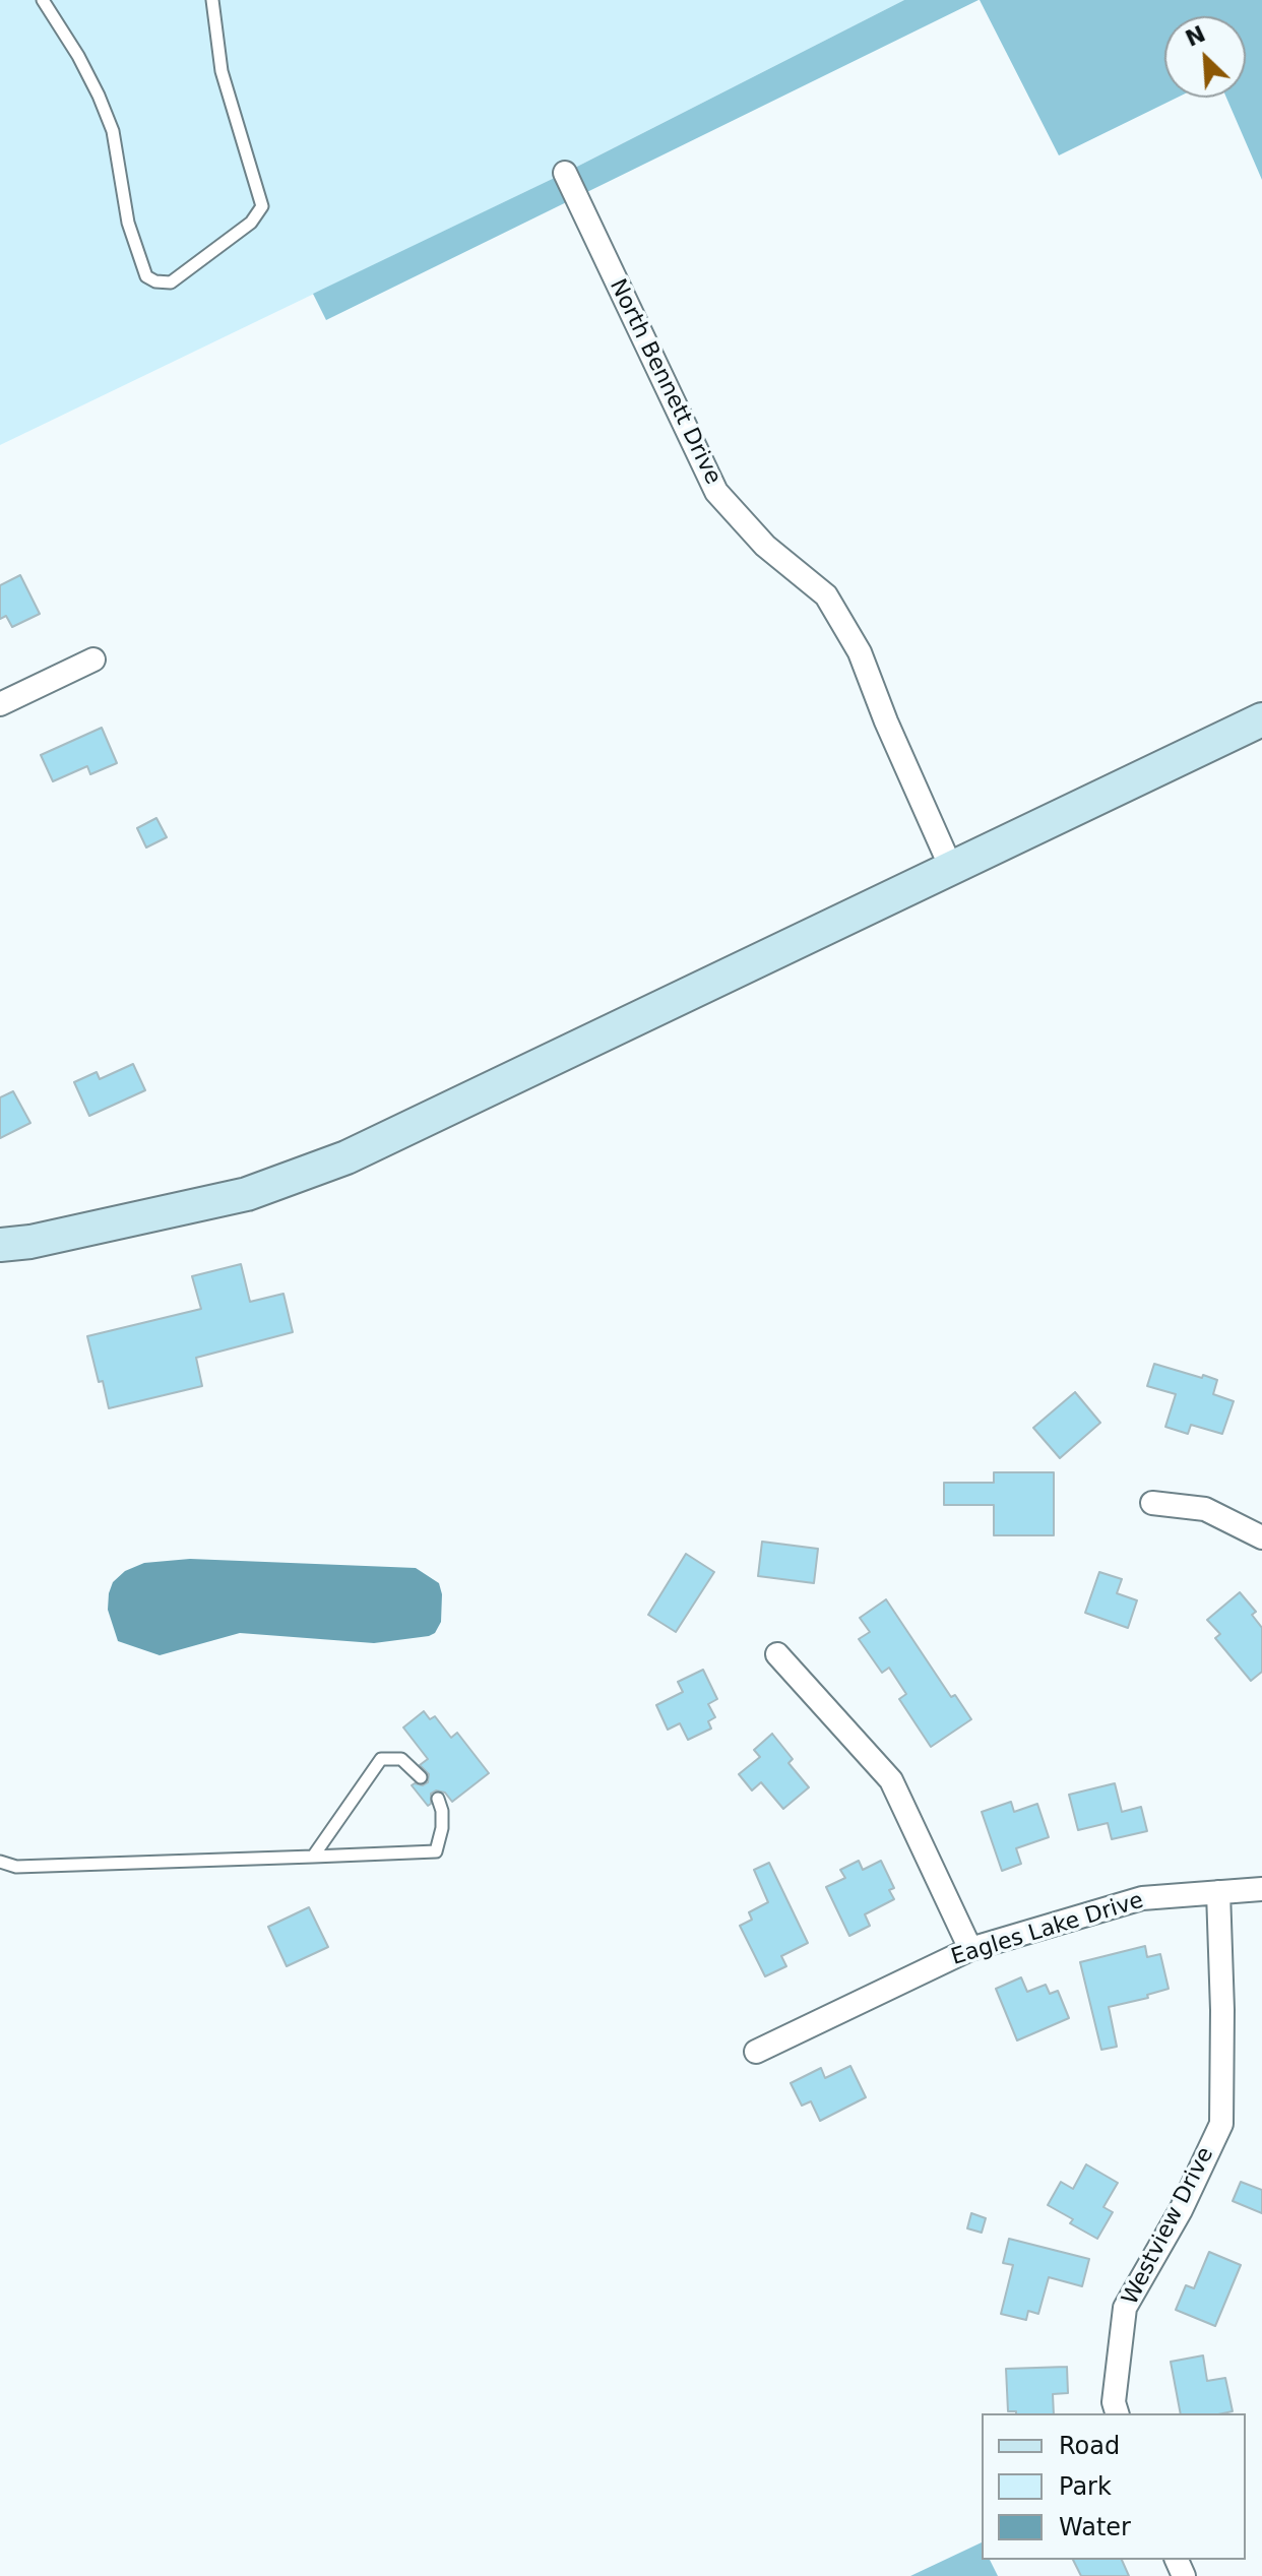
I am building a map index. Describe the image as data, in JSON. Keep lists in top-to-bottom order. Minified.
{"streets":{"street":["North Bennett Drive","Eagles Lake Drive","Westview Drive"]},"crossings":[["Eagles Lake Drive","Westview Drive"]],"legend":["Road","Park","Water"],"north":"top left"}
